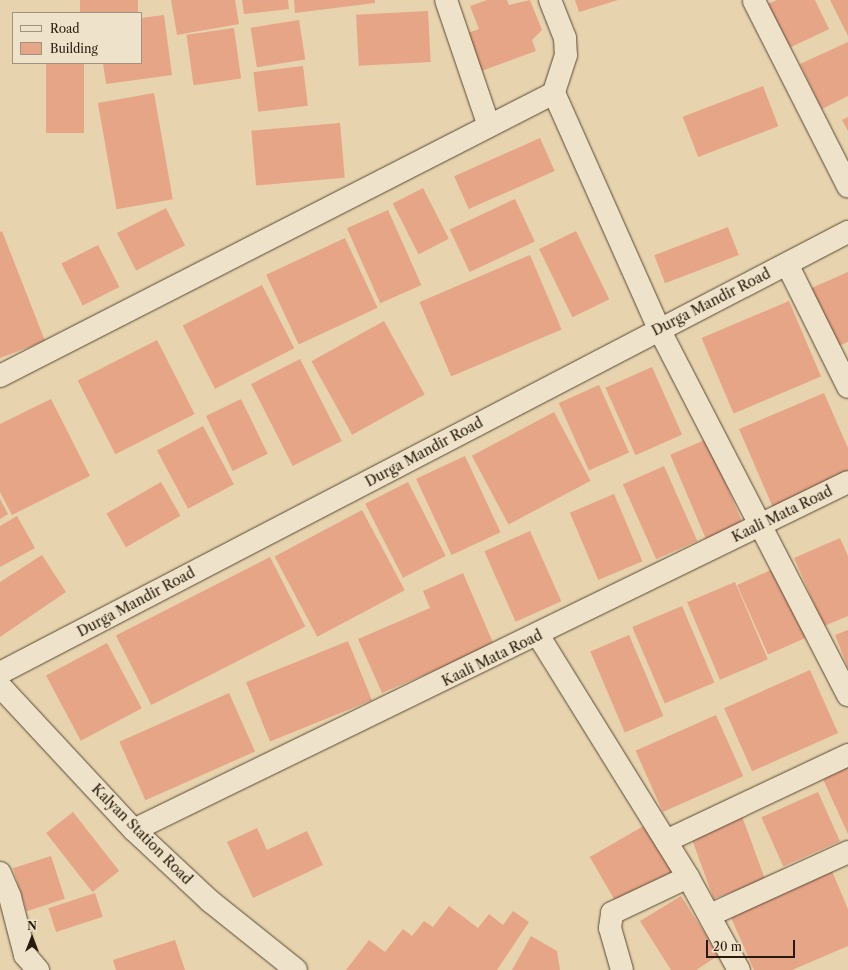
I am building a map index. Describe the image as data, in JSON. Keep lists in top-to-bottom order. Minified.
{"streets":{"street":["Durga Mandir Road","Kaali Mata Road","Kalyan Station Road"]},"crossings":[["Kaali Mata Road","Kalyan Station Road"]],"legend":["Road","Building"],"scale_bar":"20 m","north":"top"}
